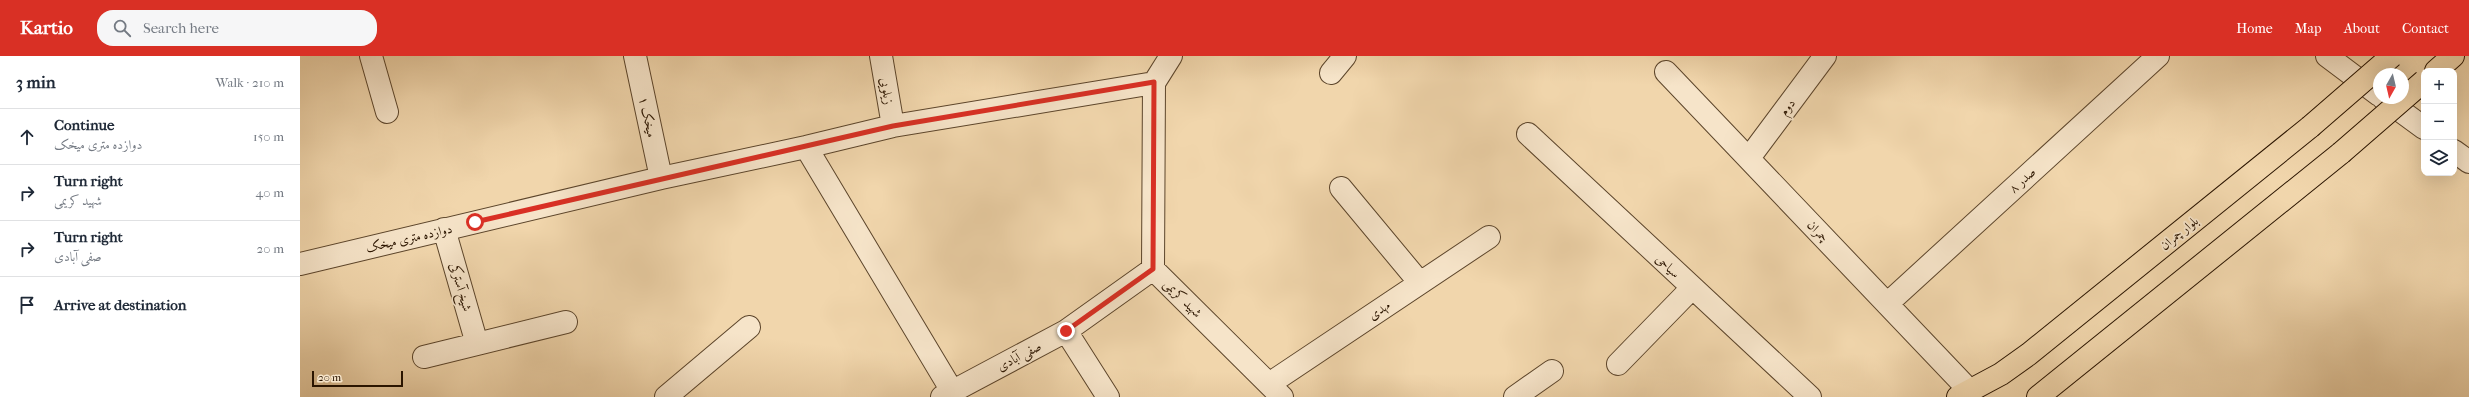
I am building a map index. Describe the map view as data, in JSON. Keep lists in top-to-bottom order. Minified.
{"streets":{"main road":["بلوار چمران"],"street":["زیلویی","دوم","میخک ۱","صدر ۸","چمران","دوازده متری میخک","سیاحی","شیخ آسترکی","شهید کریمی","مهدی","صفی آبادی"]},"crossings":[["زیلویی","دوازده متری میخک"],["دوم","چمران"],["میخک ۱","دوازده متری میخک"],["صدر ۸","چمران"],["چمران","بلوار چمران"],["دوازده متری میخک","شیخ آسترکی"],["دوازده متری میخک","شهید کریمی"],["شهید کریمی","مهدی"],["شهید کریمی","صفی آبادی"]],"scale_bar":"20 m","north":"bottom","page":{"header":"Kartio","search":"Search here","nav":["Home","Map","About","Contact"],"heading":["3 min","Walk · 210 m"],"map_buttons":["+","−"],"list":[["Continue","دوازده متری میخک","150 m"],["Turn right","شهید کریمی","40 m"],["Turn right","صفی آبادی","20 m"],"Arrive at destination"],"scale":"20 m"}}
